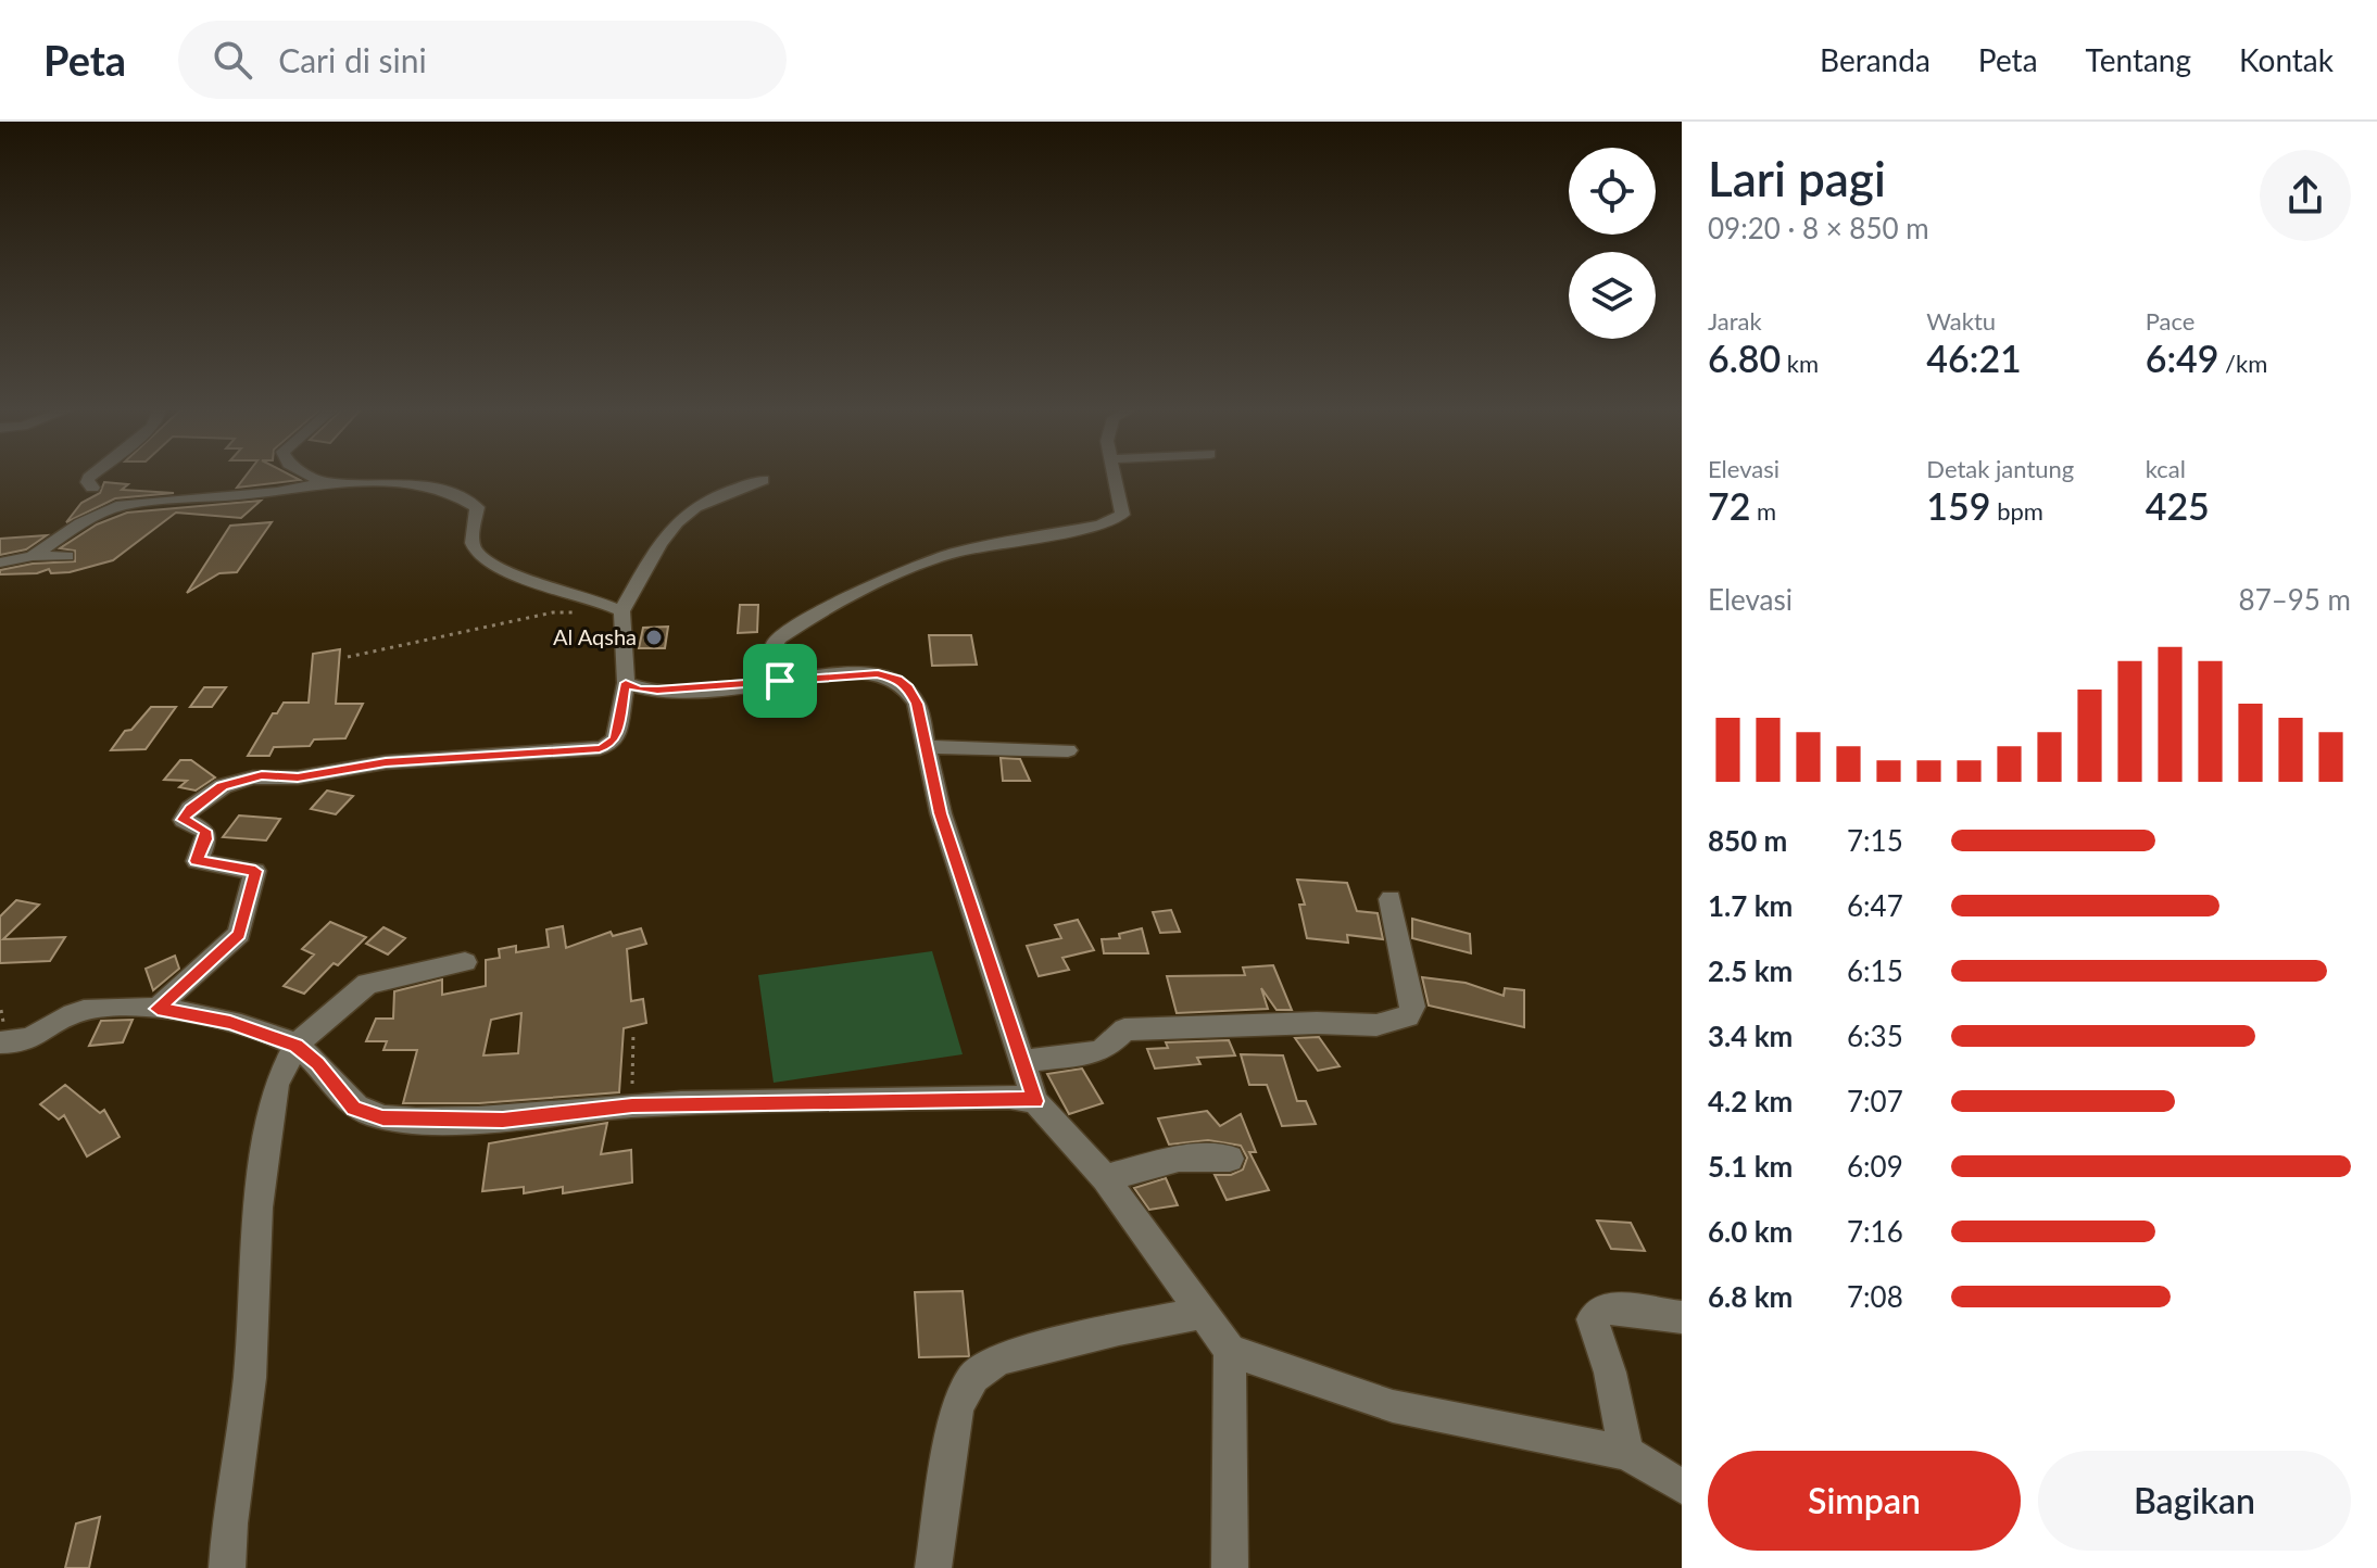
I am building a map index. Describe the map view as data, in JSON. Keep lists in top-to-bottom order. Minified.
{"places":["Al Aqsha"],"page":{"header":"Peta","search":"Cari di sini","nav":["Beranda","Peta","Tentang","Kontak"],"heading":["Lari pagi","09:20 · 8 × 850 m"],"stats":[["Jarak","6.80 km"],["Waktu","46:21"],["Pace","6:49 /km"],["Elevasi","72 m"],["Detak jantung","159 bpm"],["kcal","425"]],"chart":["Elevasi","87–95 m"],"list":[{"name":"850 m","note":"7:15"},{"name":"1.7 km","note":"6:47"},{"name":"2.5 km","note":"6:15"},{"name":"3.4 km","note":"6:35"},{"name":"4.2 km","note":"7:07"},{"name":"5.1 km","note":"6:09"},{"name":"6.0 km","note":"7:16"},{"name":"6.8 km","note":"7:08"}],"buttons":["Simpan","Bagikan"]}}
